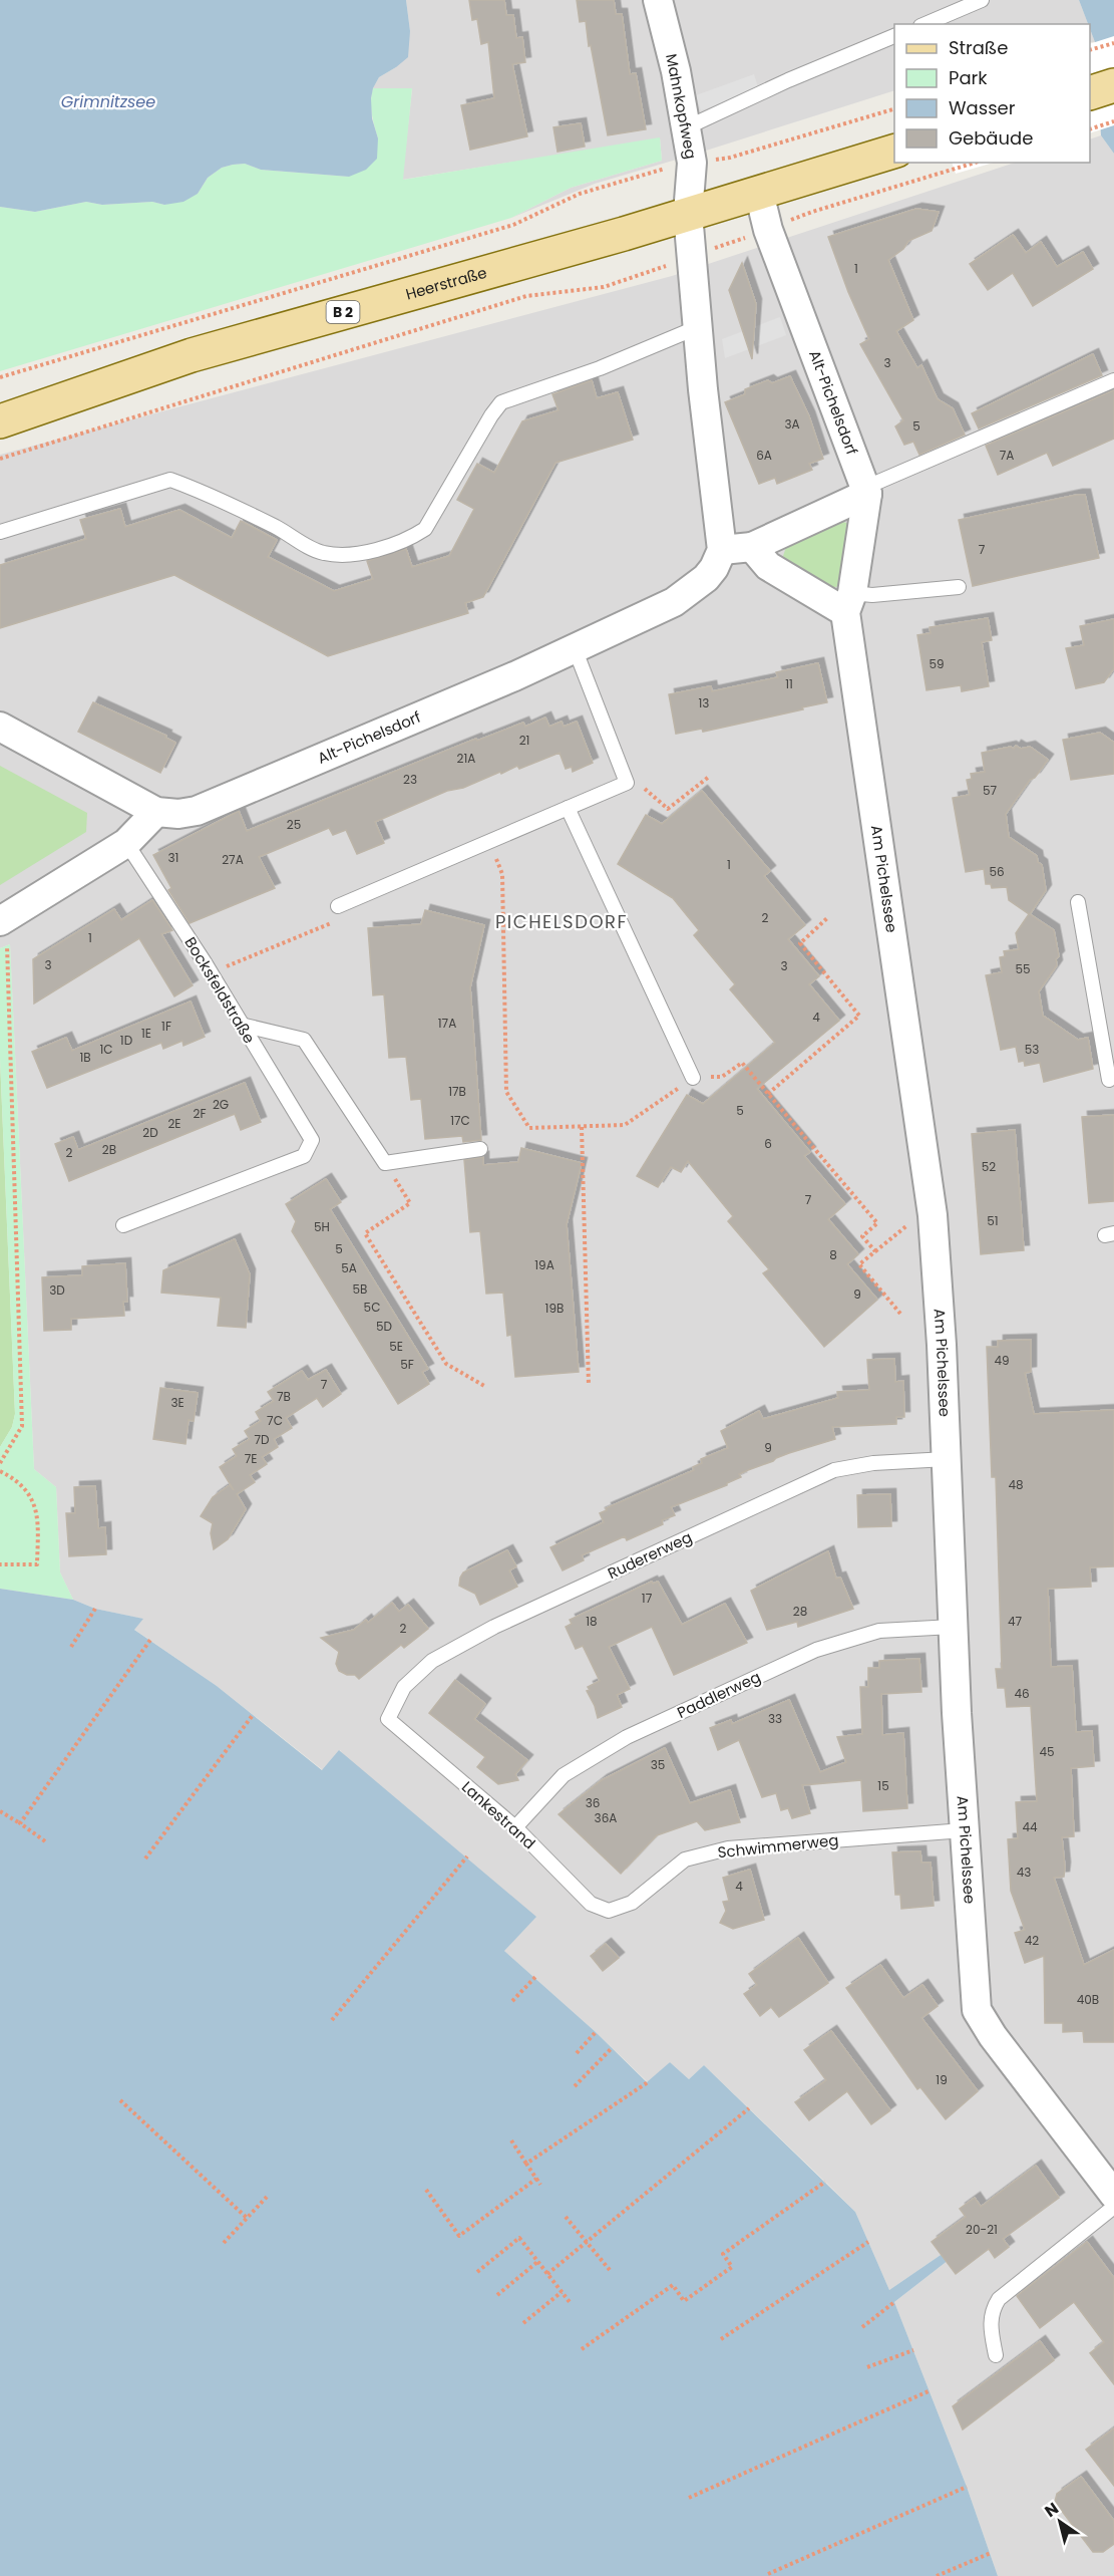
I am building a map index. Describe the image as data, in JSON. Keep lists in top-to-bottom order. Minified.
{"streets":{"main road":["Heerstraße","B 2"],"street":["Mahnkopfweg","Alt-Pichelsdorf","Am Pichelssee"],"lane":["Bocksfeldstraße","Rudererweg","Paddlerweg","Lankestrand","Schwimmerweg"]},"crossings":[["Mahnkopfweg","Heerstraße"],["Heerstraße","Alt-Pichelsdorf"],["Alt-Pichelsdorf","Am Pichelssee"],["Am Pichelssee","Rudererweg"],["Am Pichelssee","Paddlerweg"],["Am Pichelssee","Schwimmerweg"],["Rudererweg","Lankestrand"],["Paddlerweg","Lankestrand"],["Lankestrand","Schwimmerweg"]],"districts":["PICHELSDORF"],"water":["Grimnitzsee"],"house_numbers":["1","3","3A","5","6A","7A","7","59","11","13","21","21A","23","57","25","31","27A","1","56","2","1","3","3","55","4","17A","1F","1E","1D","1C","53","1B","17B","2G","5","2F","17C","2E","2D","6","2B","2","52","7","51","5H","5","8","19A","5A","5B","3D","9","5C","19B","5D","5E","49","5F","7","7B","3E","7C","7D","9","7E","48","17","28","18","47","2","46","33","45","35","15","36","36A","44","43","4","42","40B","19","20-21"],"legend":["Straße","Park","Wasser","Gebäude"],"north":"top left"}
